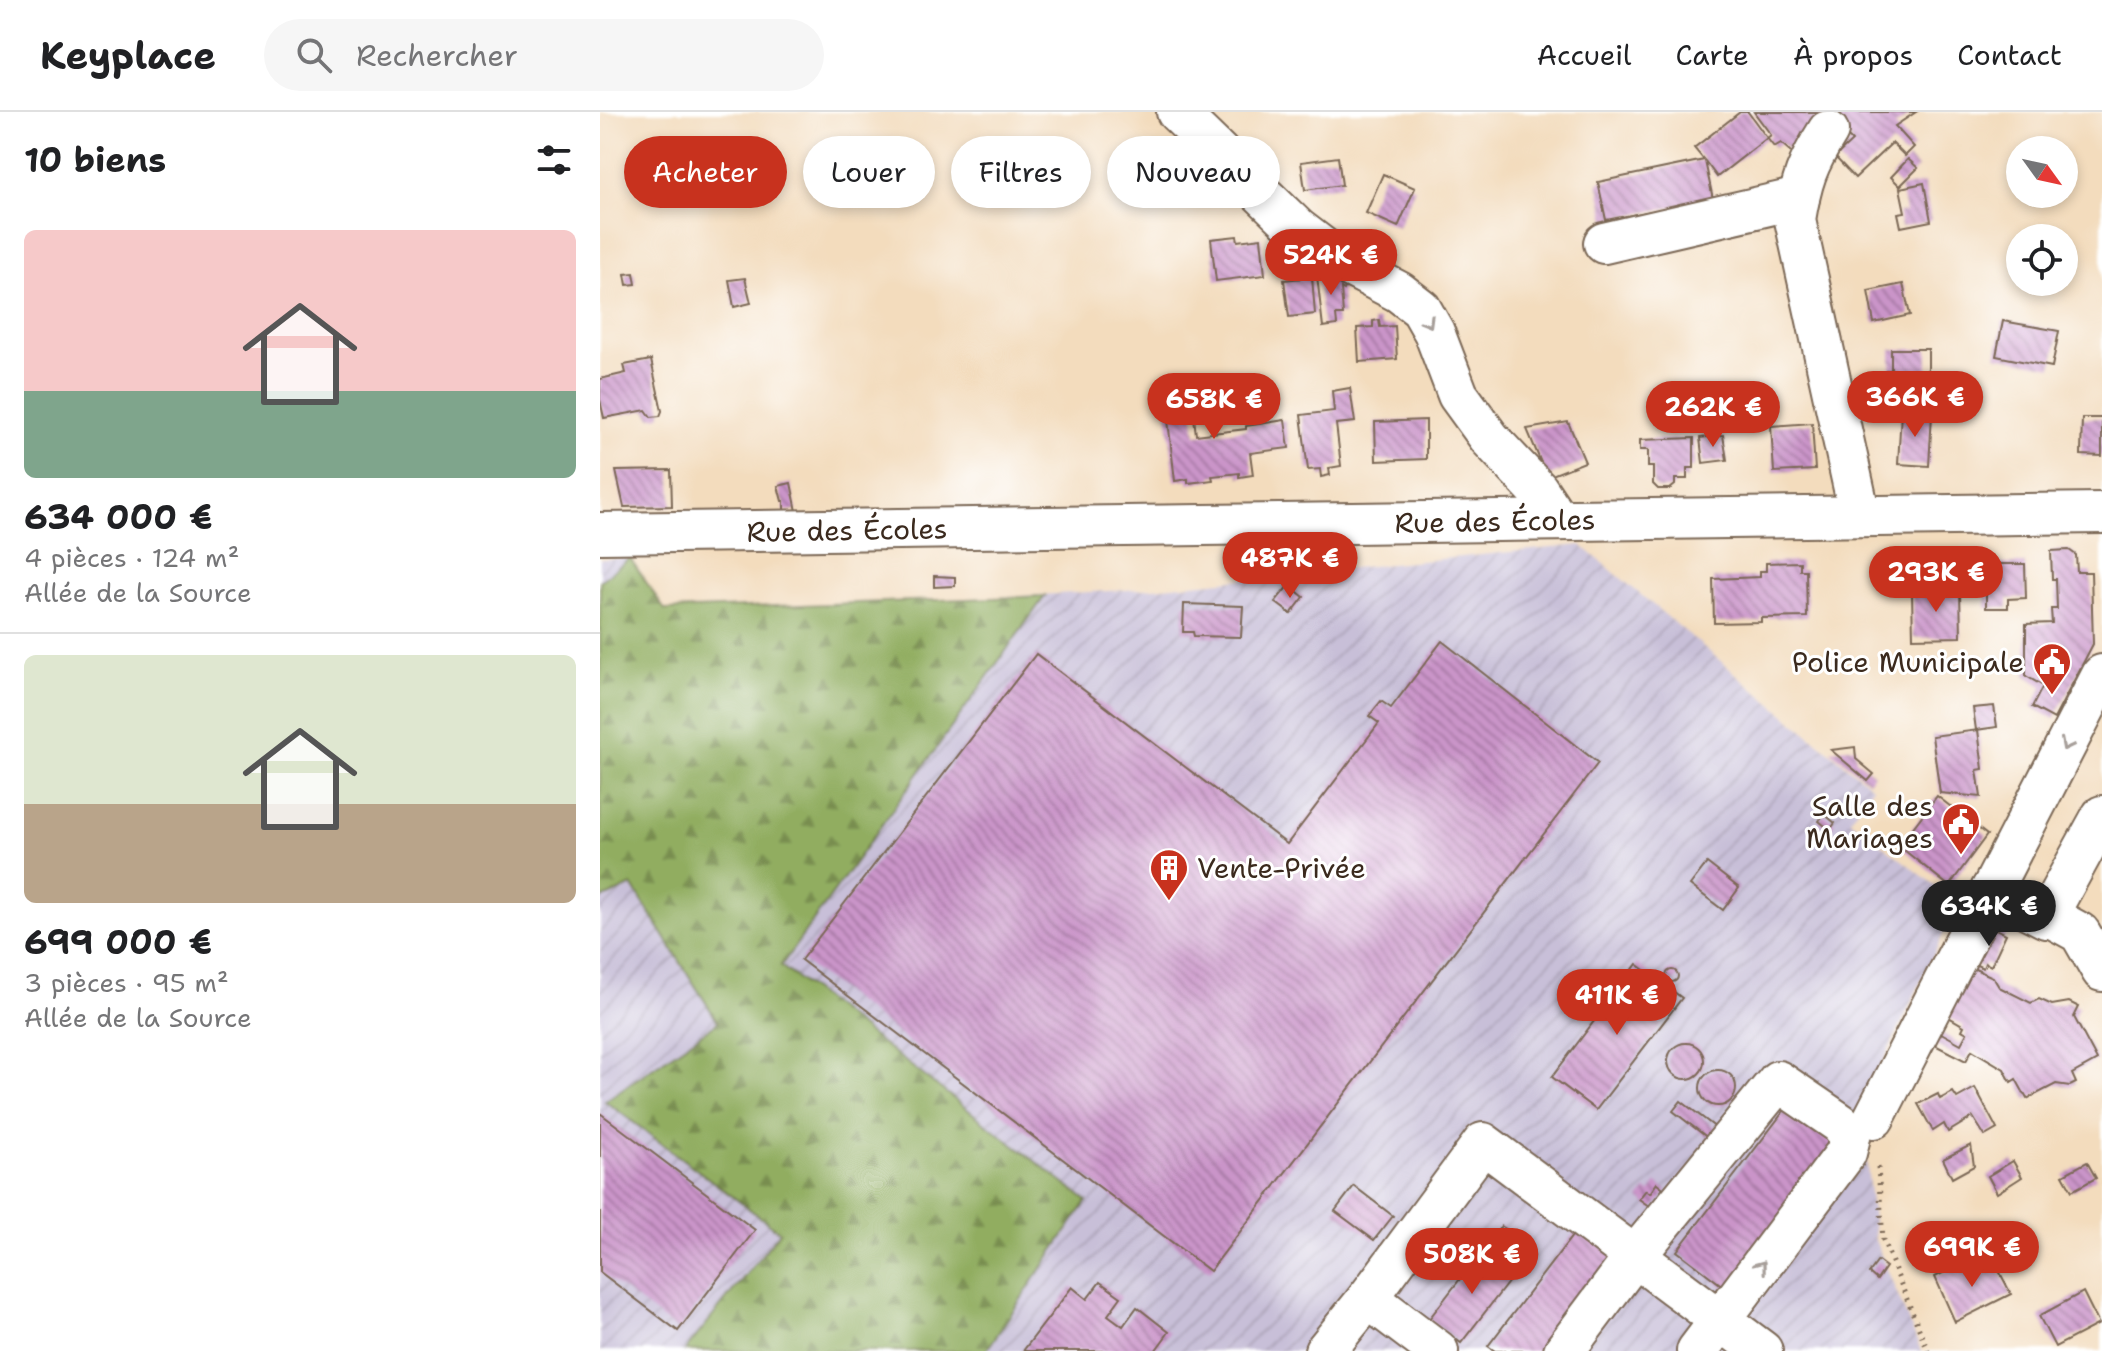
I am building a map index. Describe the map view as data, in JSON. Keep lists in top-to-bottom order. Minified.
{"streets":{"street":["Rue des Écoles"]},"places":{"public building":["Police Municipale","Salle des Mariages"],"building":["Vente-Privée"]},"north":"bottom right","page":{"header":"Keyplace","search":"Rechercher","nav":["Accueil","Carte","À propos","Contact"],"heading":"10 biens","chip":["Acheter","Louer","Filtres","Nouveau"],"list":[{"name":"634 000 €","note":"4 pièces · 124 m² · Allée de la Source"},{"name":"699 000 €","note":"3 pièces · 95 m² · Allée de la Source"}],"price":["524K €","366K €","658K €","262K €","487K €","293K €","634K €","411K €","699K €","508K €"]}}
